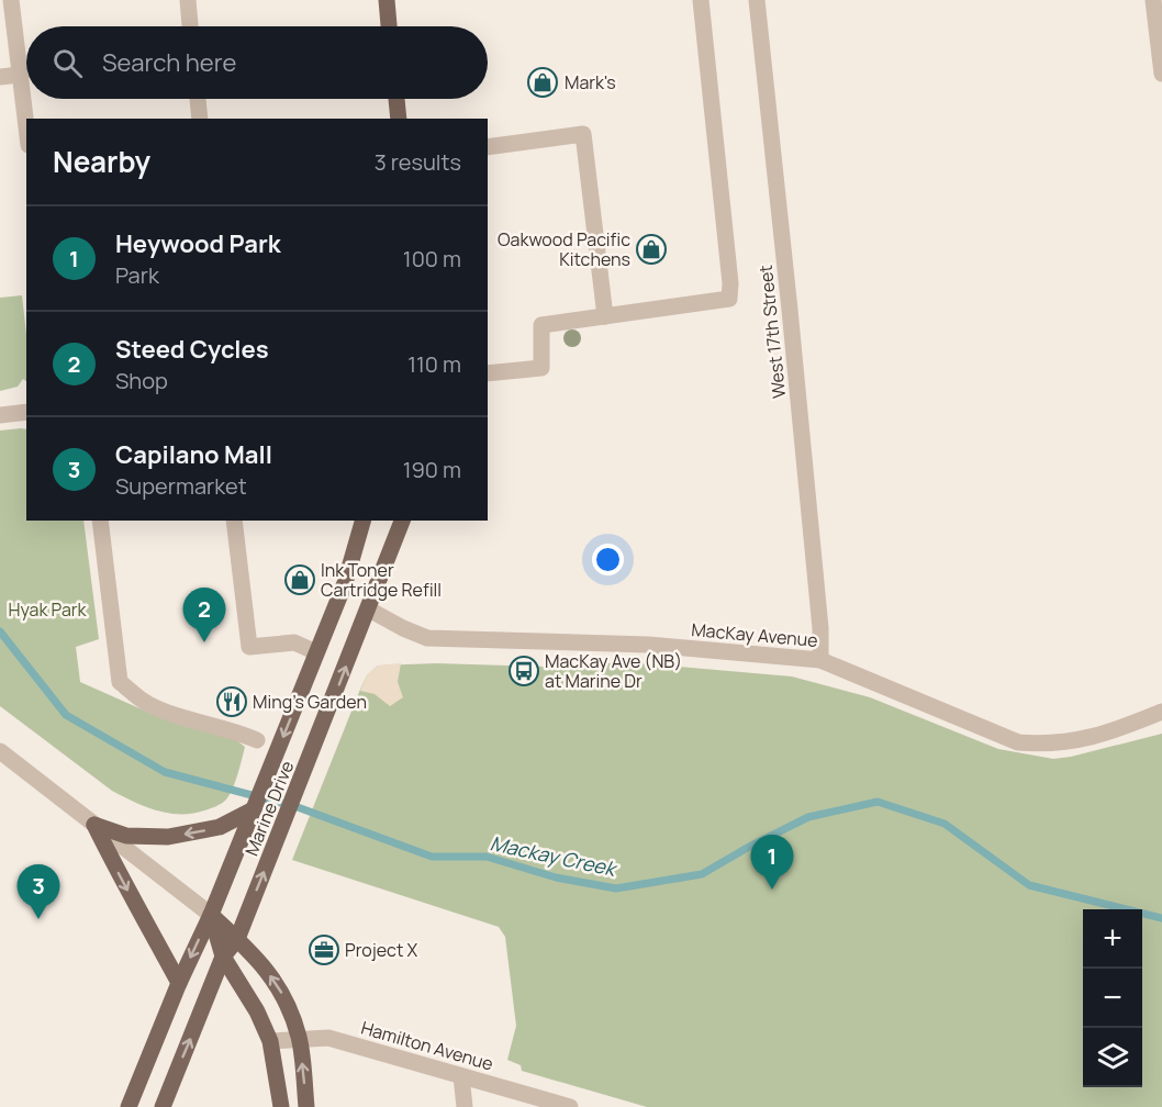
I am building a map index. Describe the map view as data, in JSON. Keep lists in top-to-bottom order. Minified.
{"streets":{"main road":["Marine Drive"],"street":["West 17th Street","MacKay Avenue","Hamilton Avenue"]},"crossings":[["West 17th Street","MacKay Avenue"],["MacKay Avenue","Marine Drive"]],"water":["Mackay Creek"],"parks":["Hyak Park"],"places":{"shop":["Mark's","Oakwood Pacific Kitchens","Ink Toner Cartridge Refill"],"bus stop":["MacKay Ave (NB) at Marine Dr"],"restaurant":["Ming’s Garden"],"office":["Project X"]},"page":{"search":"Search here","heading":["Nearby","3 results"],"list":[{"mark":"1","name":"Heywood Park","note":"Park","value":"100 m"},{"mark":"2","name":"Steed Cycles","note":"Shop","value":"110 m"},{"mark":"3","name":"Capilano Mall","note":"Supermarket","value":"190 m"}],"pins":["2","1","3"],"map_buttons":["+","−"]}}
